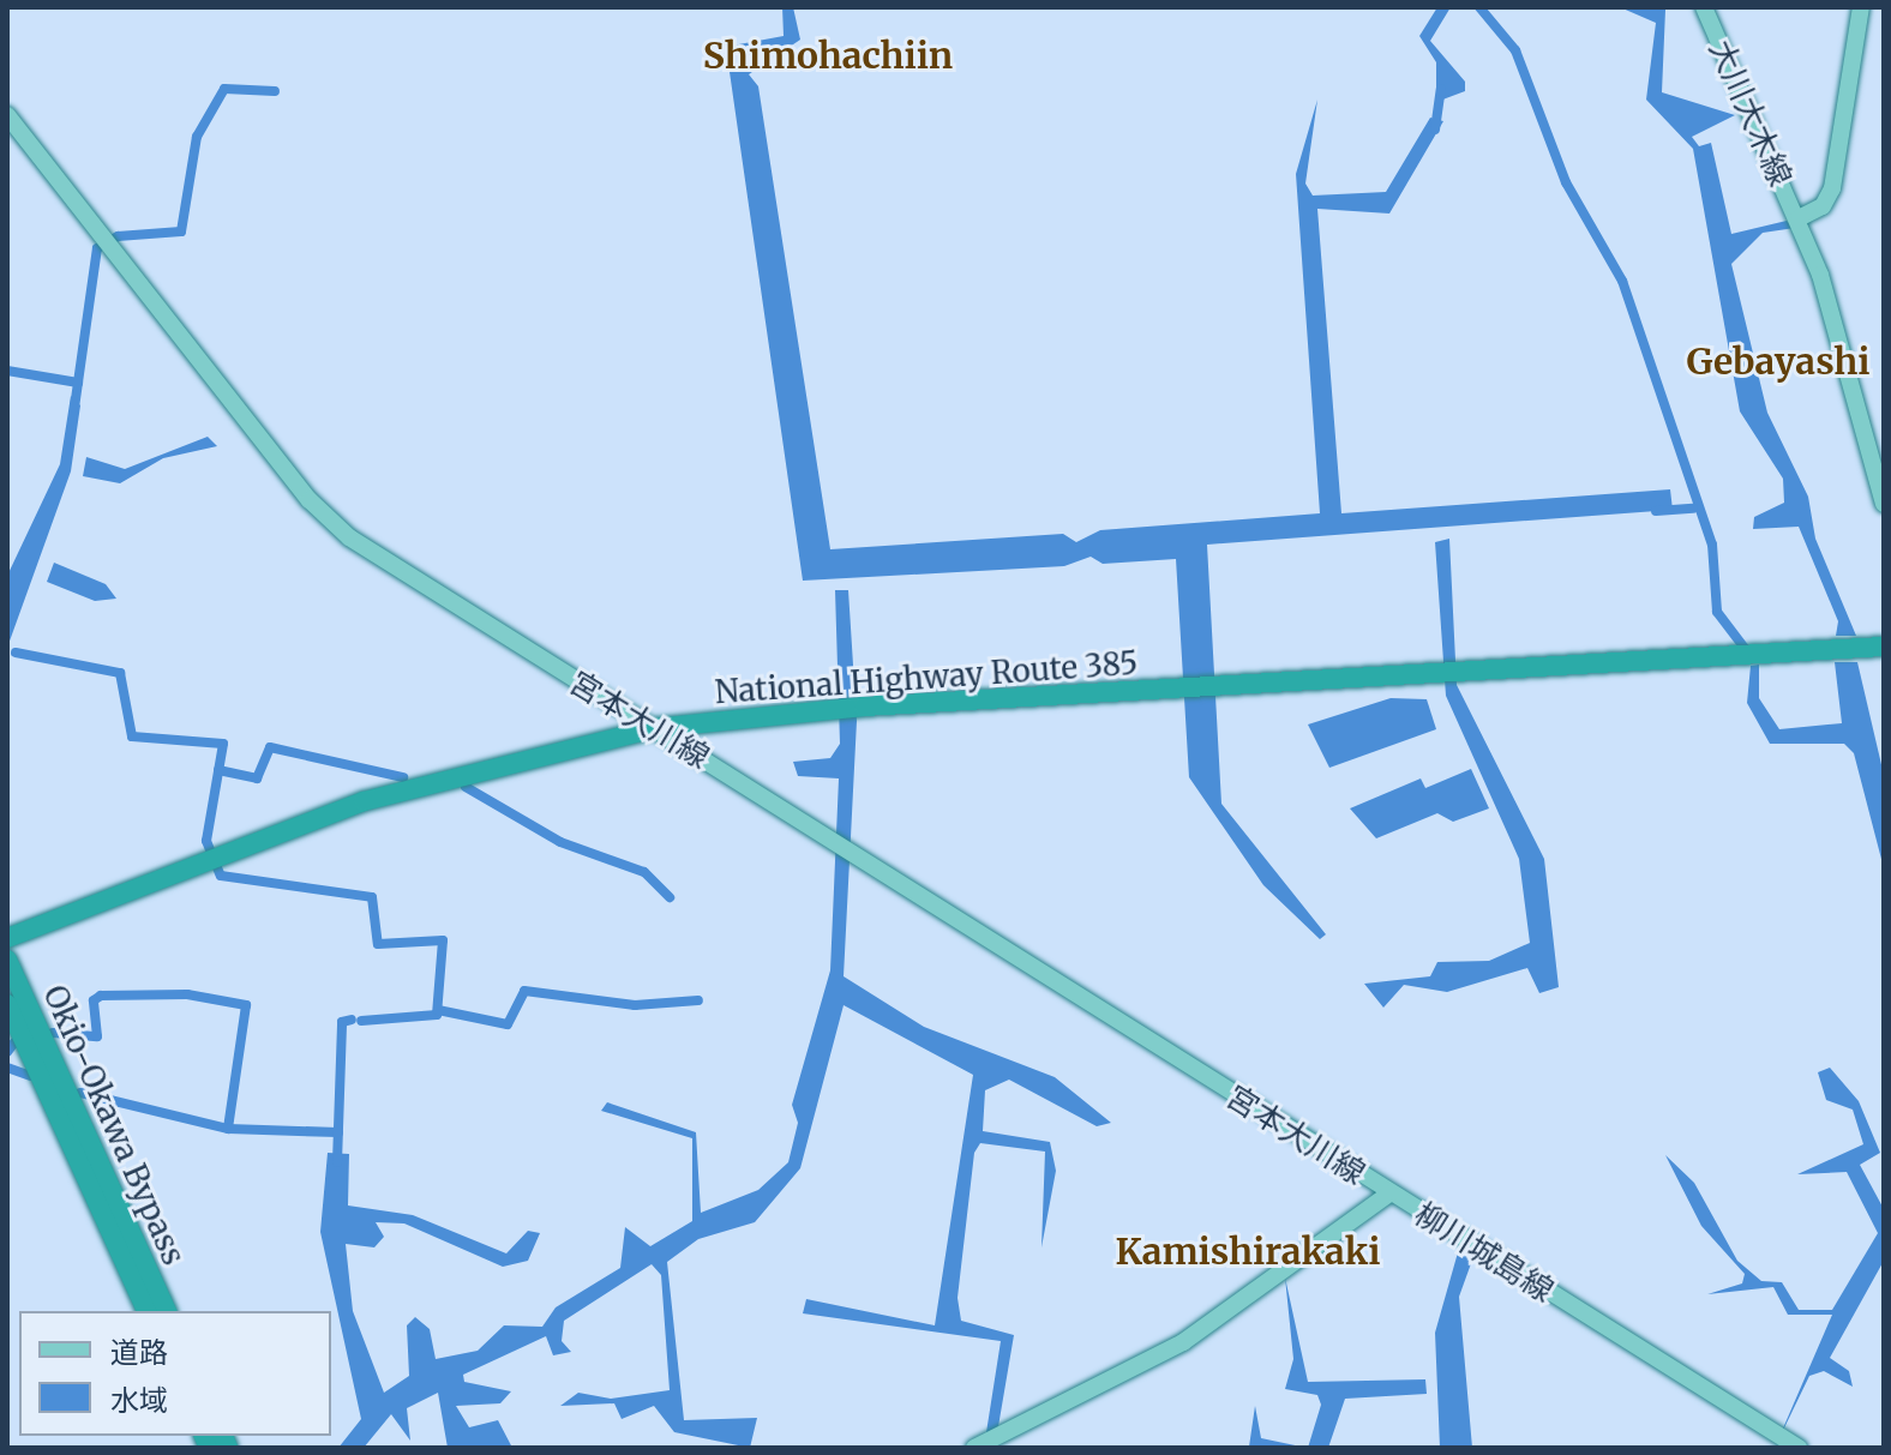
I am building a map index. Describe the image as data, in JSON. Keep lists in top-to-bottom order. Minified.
{"streets":{"highway":["National Highway Route 385","Okio-Okawa Bypass"],"main road":["大川大木線","宮本大川線","柳川城島線"]},"crossings":[["National Highway Route 385","宮本大川線"],["宮本大川線","柳川城島線"]],"districts":["Shimohachiin","Gebayashi","Kamishirakaki"],"legend":["道路","水域"]}
